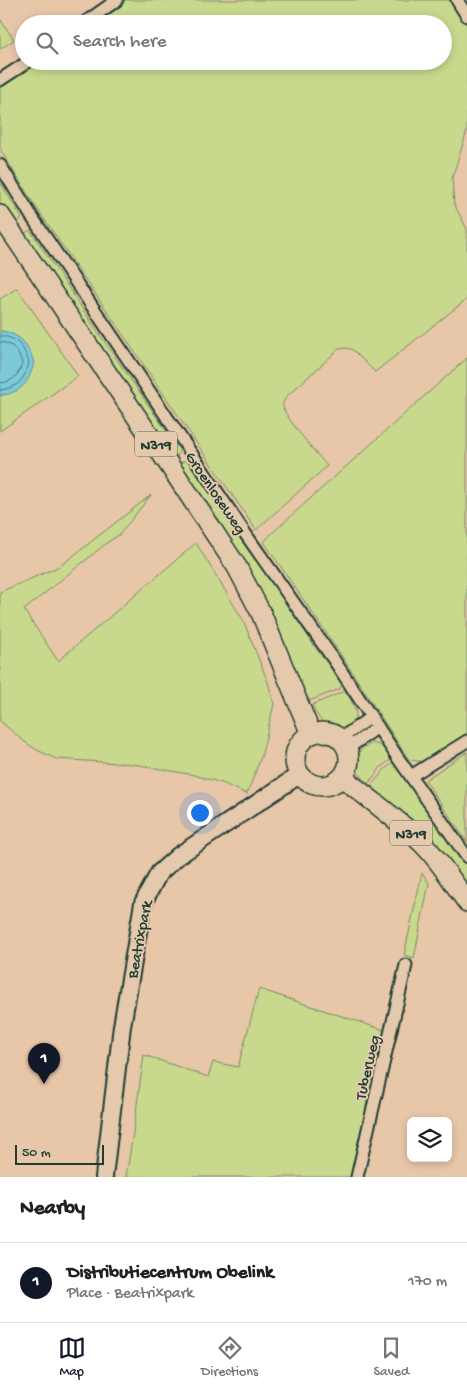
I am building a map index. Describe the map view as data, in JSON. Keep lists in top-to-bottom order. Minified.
{"streets":{"main road":["N319","Groenloseweg"],"street":["Beatrixpark","Tuberweg"]},"crossings":[["N319","Groenloseweg"],["N319","Beatrixpark"],["Groenloseweg","Beatrixpark"]],"scale_bar":"50 m","page":{"search":"Search here","pins":"1","scale":"50 m","heading":"Nearby","list":[{"mark":"1","name":"Distributiecentrum Obelink","note":"Place · Beatrixpark","value":"170 m"}],"nav":["Map","Directions","Saved"]}}
